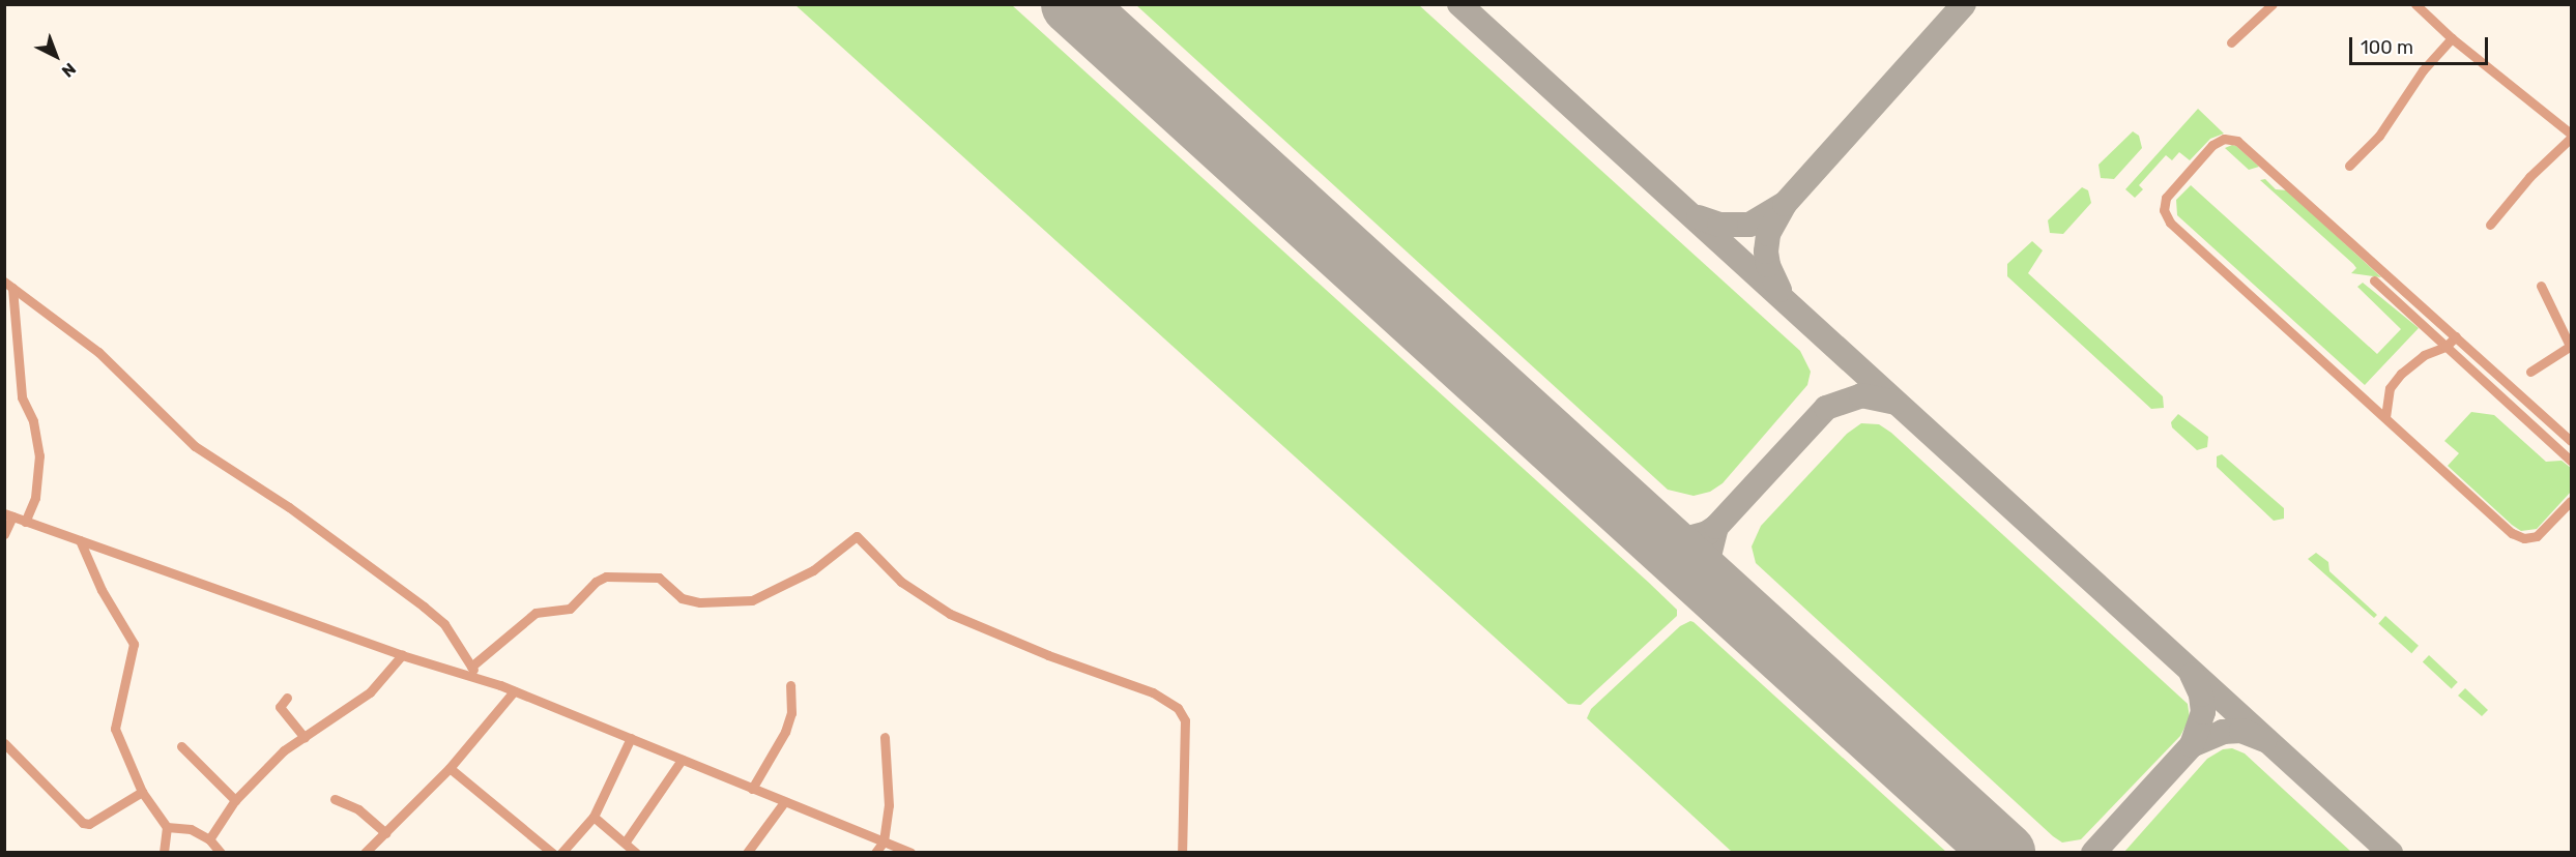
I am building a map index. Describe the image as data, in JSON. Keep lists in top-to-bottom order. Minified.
{"scale_bar":"100 m","north":"bottom right"}
